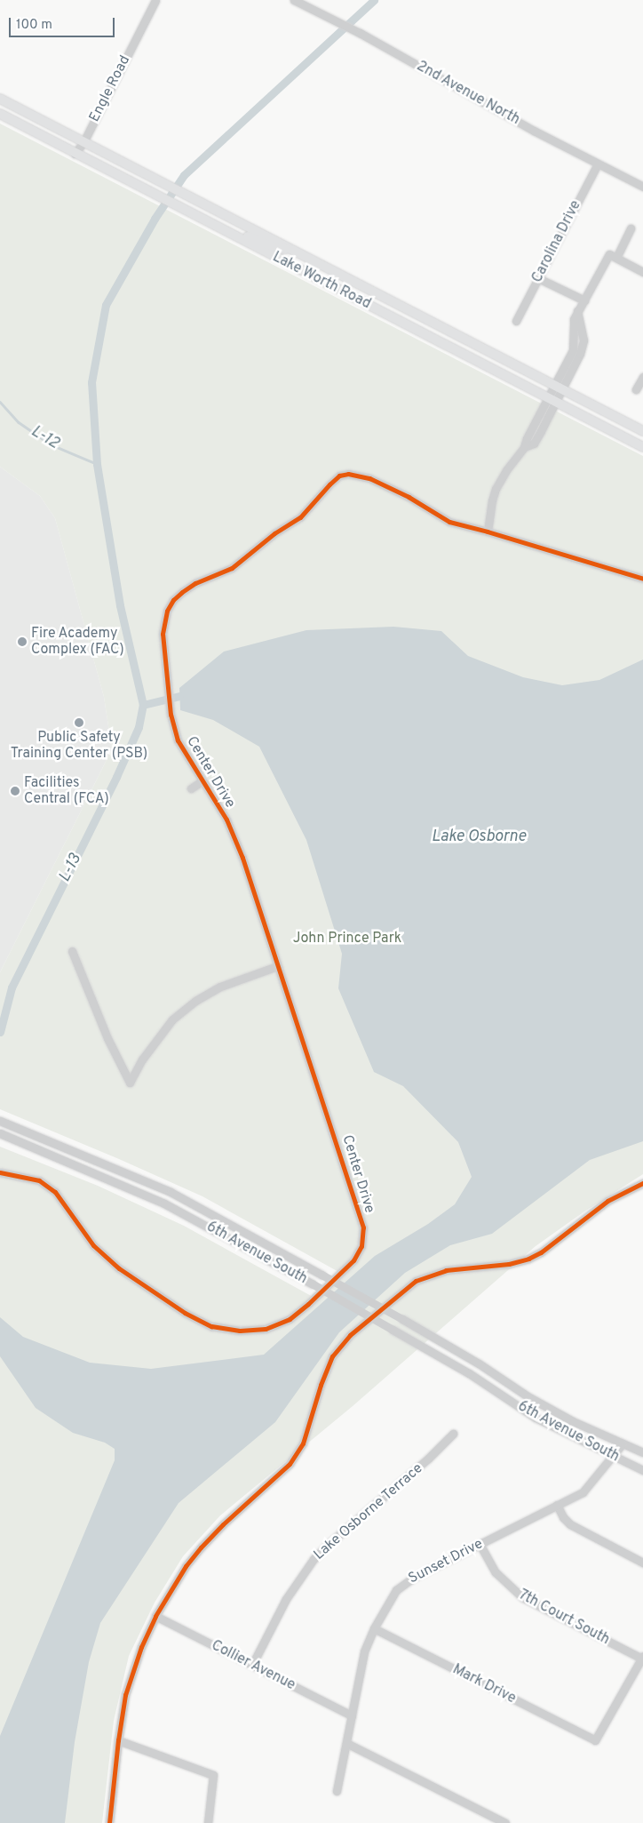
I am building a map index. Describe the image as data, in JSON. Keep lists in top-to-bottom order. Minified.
{"streets":{"main road":["Lake Worth Road"],"street":["Engle Road","2nd Avenue North","Carolina Drive","Center Drive","6th Avenue South","Lake Osborne Terrace","Sunset Drive","7th Court South","Collier Avenue","Mark Drive"]},"crossings":[["Engle Road","Lake Worth Road"],["2nd Avenue North","Carolina Drive"],["6th Avenue South","Sunset Drive"],["Lake Osborne Terrace","Collier Avenue"],["Sunset Drive","7th Court South"],["Sunset Drive","Collier Avenue"],["Sunset Drive","Mark Drive"],["7th Court South","Mark Drive"]],"water":["L-12","Lake Osborne","L-13"],"parks":["John Prince Park"],"places":["Fire Academy Complex (FAC)","Public Safety Training Center (PSB)","Facilities Central (FCA)"],"scale_bar":"100 m"}
